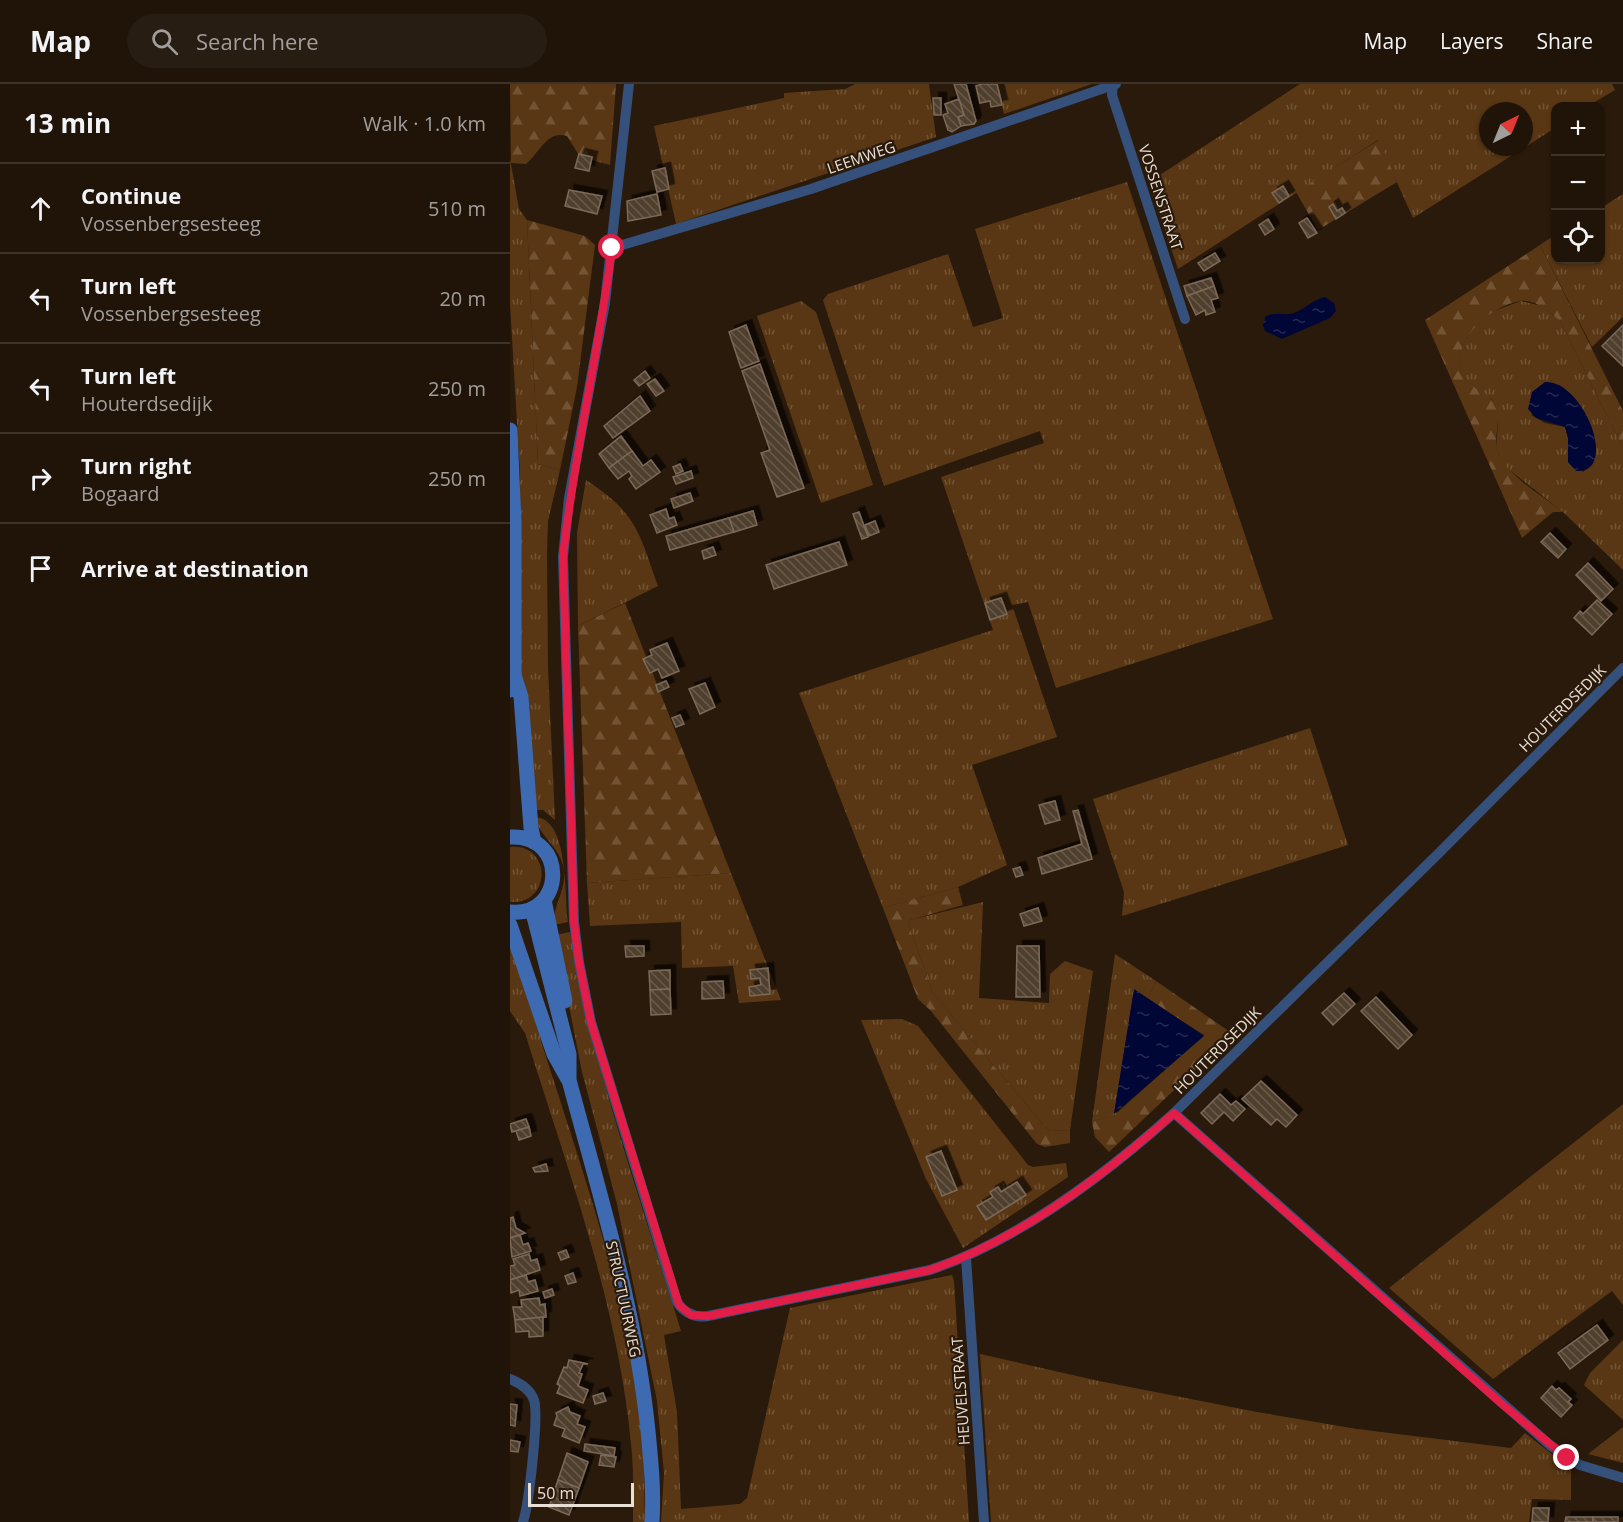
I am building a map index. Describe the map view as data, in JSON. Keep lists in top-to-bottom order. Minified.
{"streets":{"main road":["STRUCTUURWEG"],"street":["LEEMWEG","VOSSENSTRAAT","HOUTERDSEDIJK","HEUVELSTRAAT"]},"crossings":[["LEEMWEG","VOSSENSTRAAT"],["LEEMWEG","HOUTERDSEDIJK"],["HOUTERDSEDIJK","HEUVELSTRAAT"]],"scale_bar":"50 m","north":"top right","page":{"header":"Map","search":"Search here","nav":["Map","Layers","Share"],"heading":["13 min","Walk · 1.0 km"],"map_buttons":["+","−"],"list":[["Continue","Vossenbergsesteeg","510 m"],["Turn left","Vossenbergsesteeg","20 m"],["Turn left","Houterdsedijk","250 m"],["Turn right","Bogaard","250 m"],"Arrive at destination"],"scale":"50 m"}}
